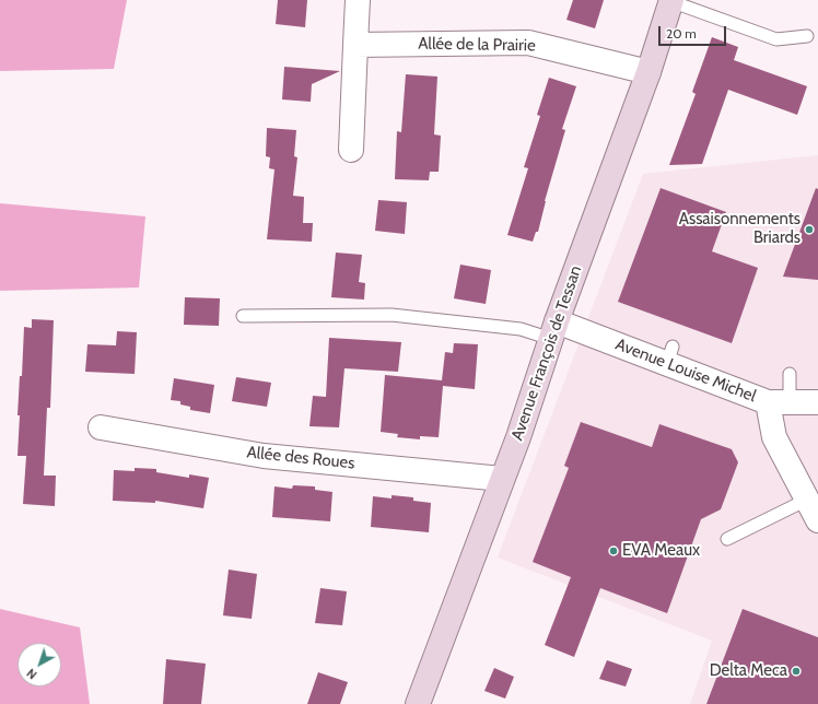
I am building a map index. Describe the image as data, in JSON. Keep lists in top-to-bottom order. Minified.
{"streets":{"street":["Allée de la Prairie","Avenue François de Tessan","Avenue Louise Michel","Allée des Roues"]},"crossings":[["Allée de la Prairie","Avenue François de Tessan"],["Avenue François de Tessan","Avenue Louise Michel"],["Avenue François de Tessan","Allée des Roues"]],"places":["Assaisonnements Briards","EVA Meaux","Delta Meca"],"scale_bar":"20 m","north":"bottom left"}
